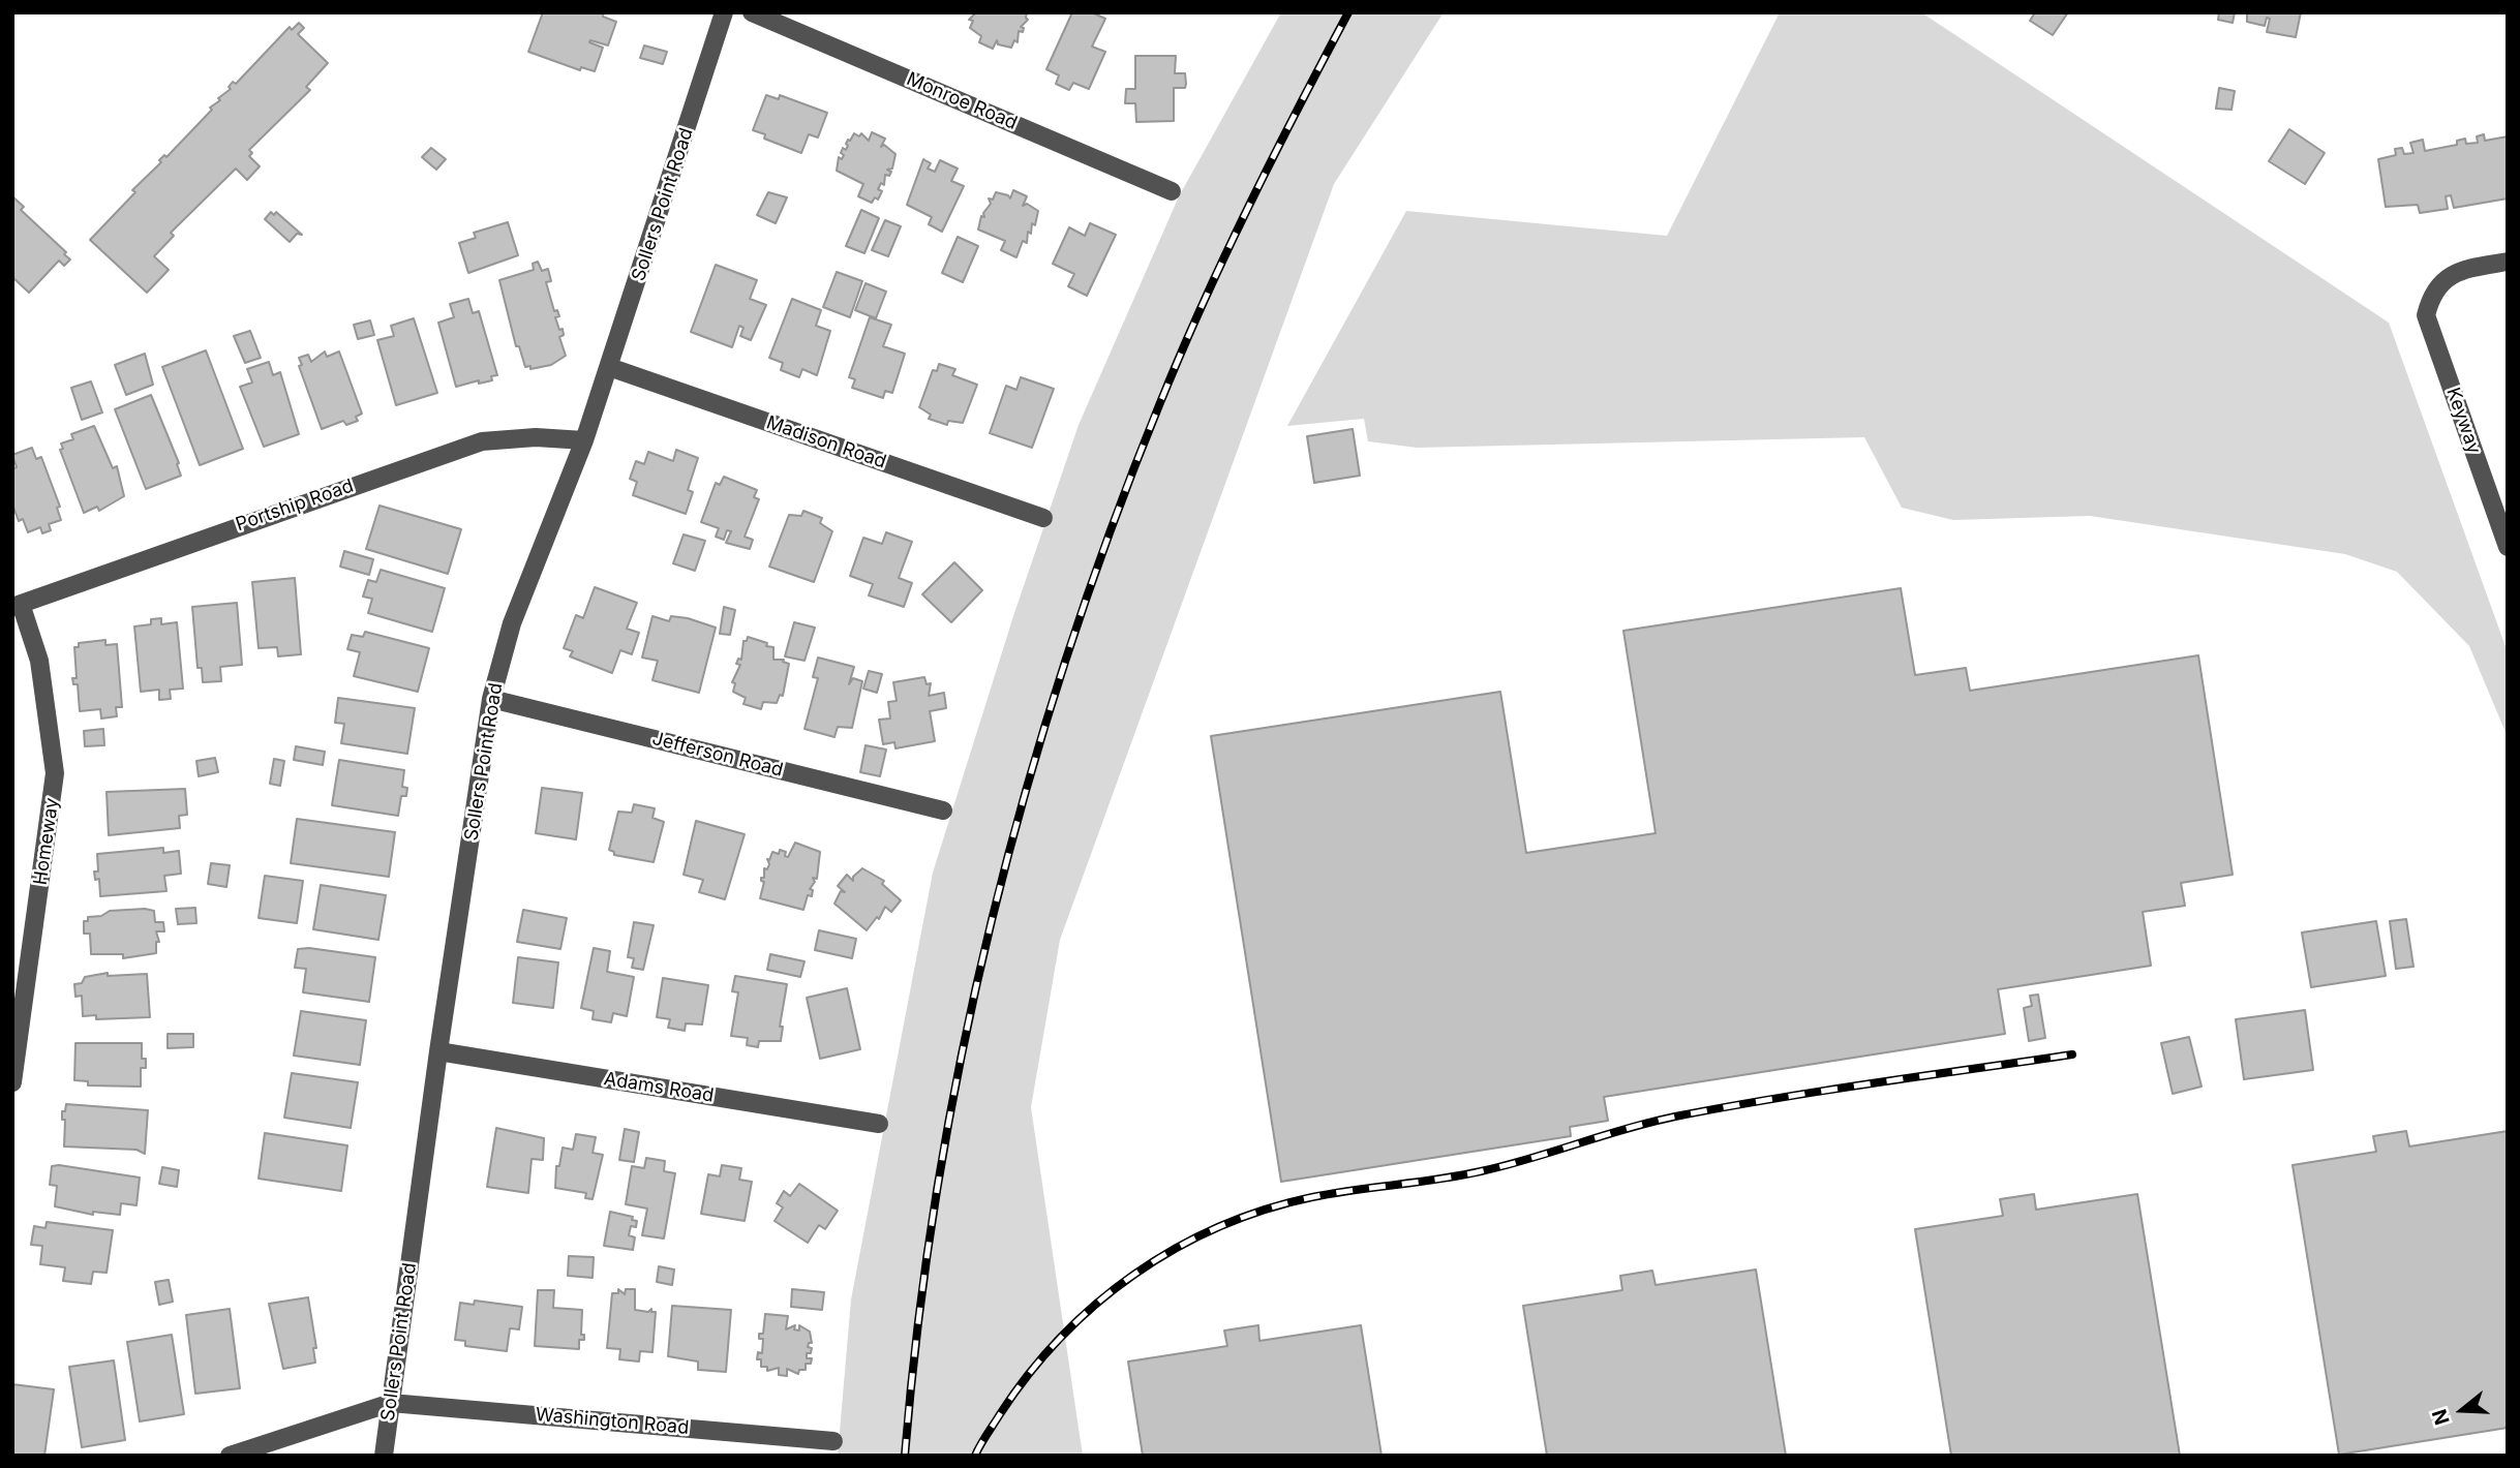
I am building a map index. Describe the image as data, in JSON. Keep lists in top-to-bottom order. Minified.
{"streets":{"street":["Monroe Road","Sollers Point Road","Keyway","Madison Road","Portship Road","Jefferson Road","Homeway","Adams Road","Washington Road"]},"crossings":[["Sollers Point Road","Madison Road"],["Sollers Point Road","Portship Road"],["Sollers Point Road","Jefferson Road"],["Sollers Point Road","Adams Road"],["Sollers Point Road","Washington Road"],["Portship Road","Homeway"]],"north":"left"}
